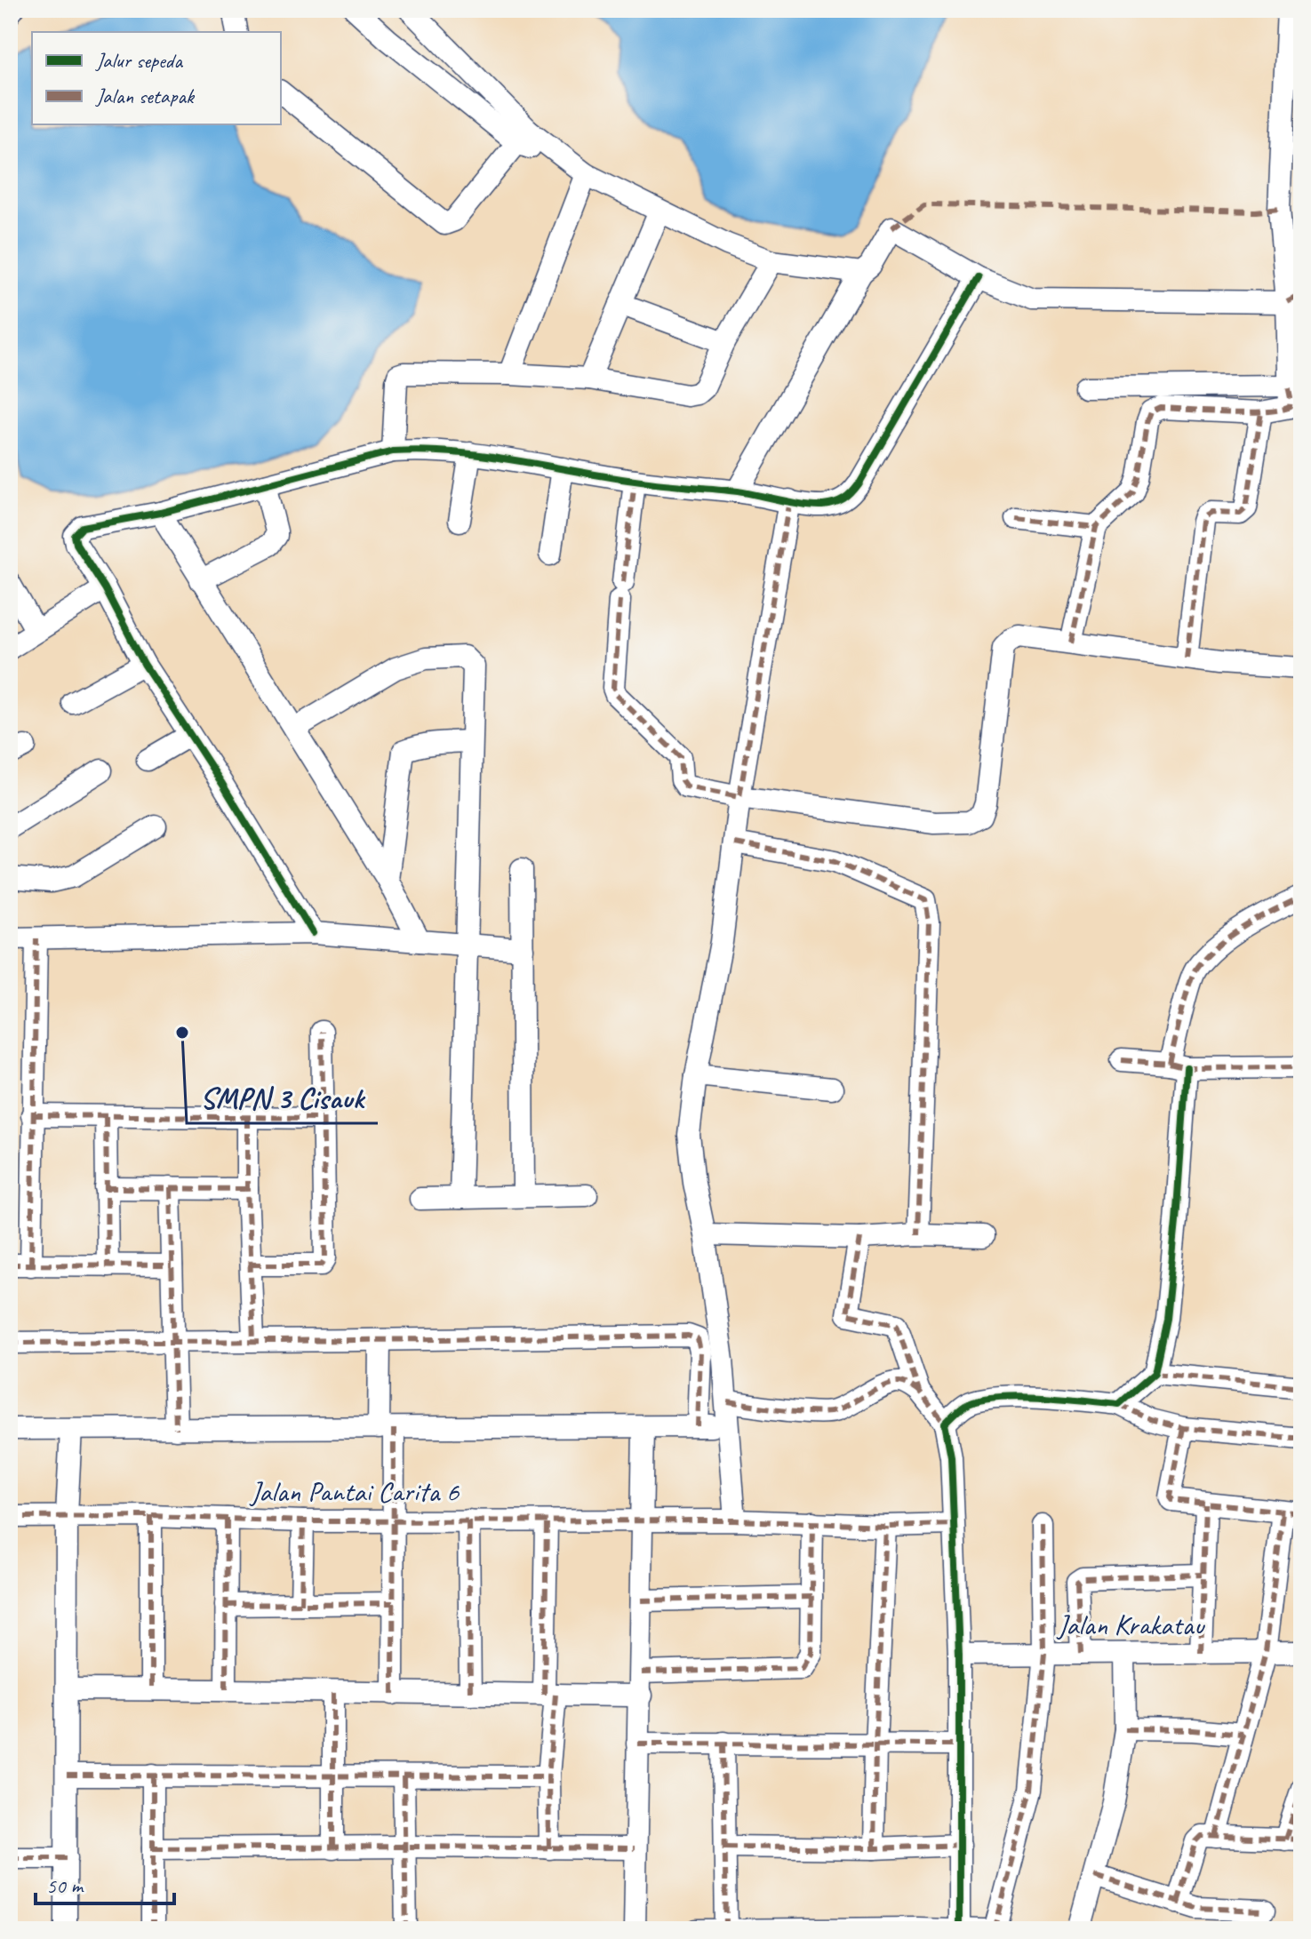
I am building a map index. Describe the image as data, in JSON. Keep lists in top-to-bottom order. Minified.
{"streets":{"street":["Jalan Pantai Carita 6","Jalan Krakatau"]},"places":["SMPN 3 Cisauk"],"legend":["Jalur sepeda","Jalan setapak"],"scale_bar":"50 m"}
